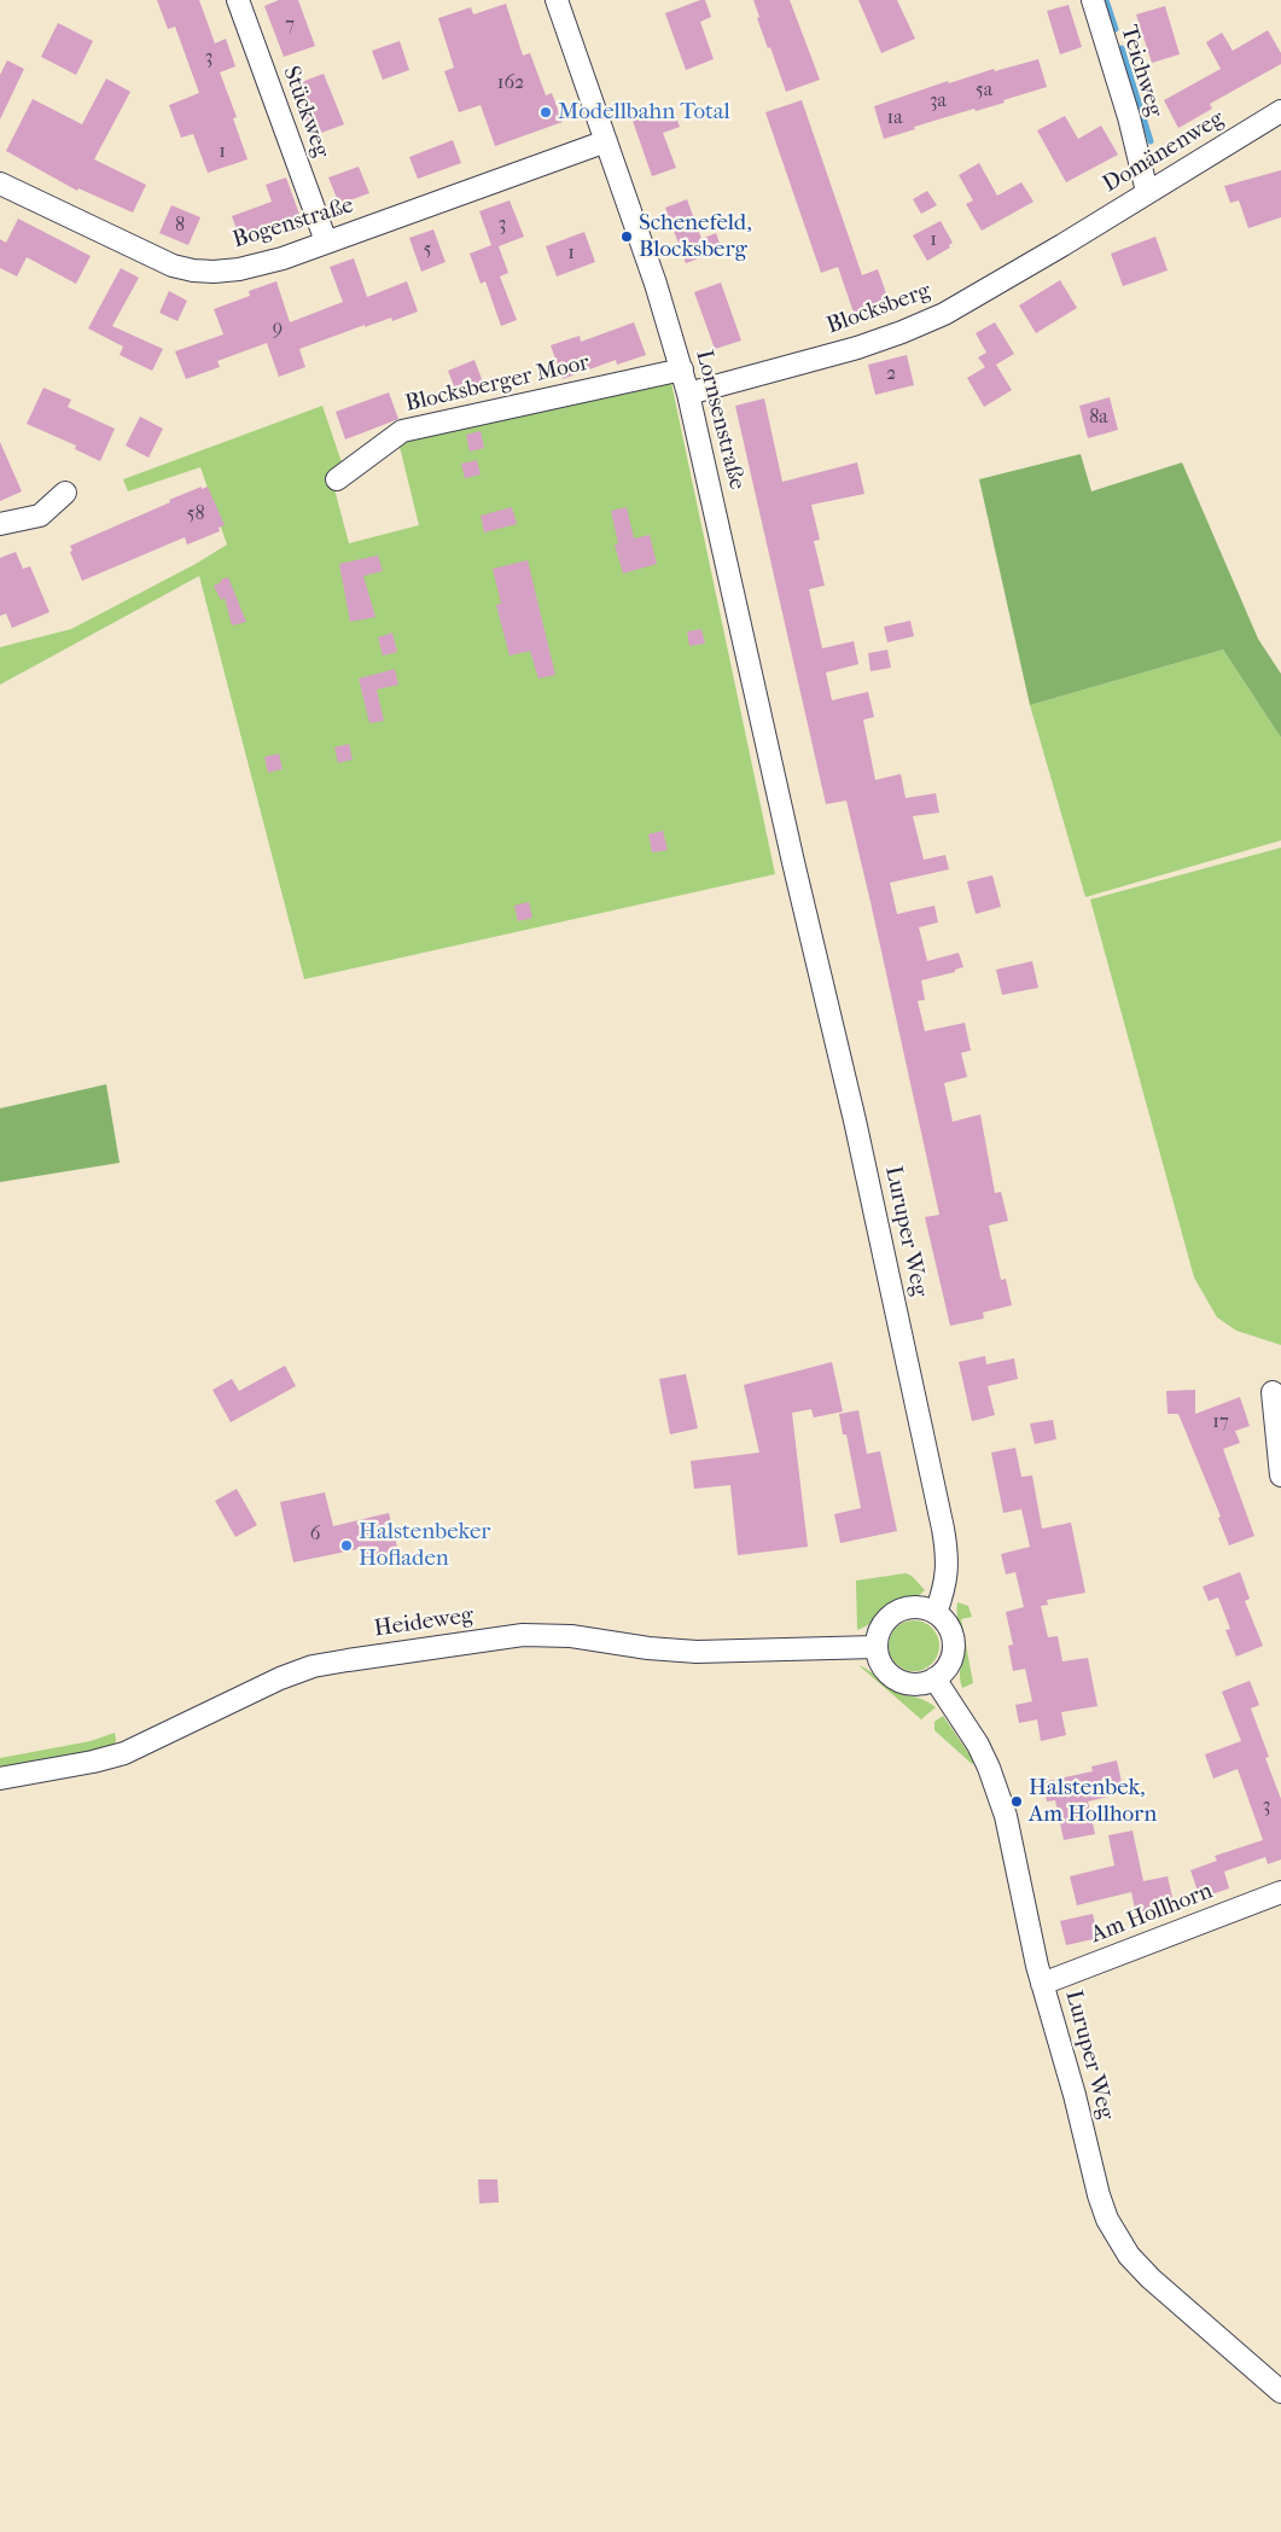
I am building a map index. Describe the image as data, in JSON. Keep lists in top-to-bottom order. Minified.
{"streets":{"street":["Teichweg","Stückweg","Domänenweg","Bogenstraße","Blocksberg","Blocksberger Moor","Lornsenstraße","Luruper Weg","Heideweg","Am Hollhorn"]},"crossings":[["Teichweg","Domänenweg"],["Stückweg","Bogenstraße"],["Domänenweg","Blocksberg"],["Bogenstraße","Lornsenstraße"],["Blocksberg","Lornsenstraße"],["Blocksberger Moor","Lornsenstraße"],["Lornsenstraße","Luruper Weg"],["Luruper Weg","Heideweg"],["Luruper Weg","Am Hollhorn"]],"places":["Modellbahn Total","Schenefeld, Blocksberg","Halstenbeker Hofladen","Halstenbek, Am Hollhorn"],"house_numbers":["7","3","162","5a","3a","1a","1","3","8","1","5","1","9","2","8a","58","17","6","3"]}
